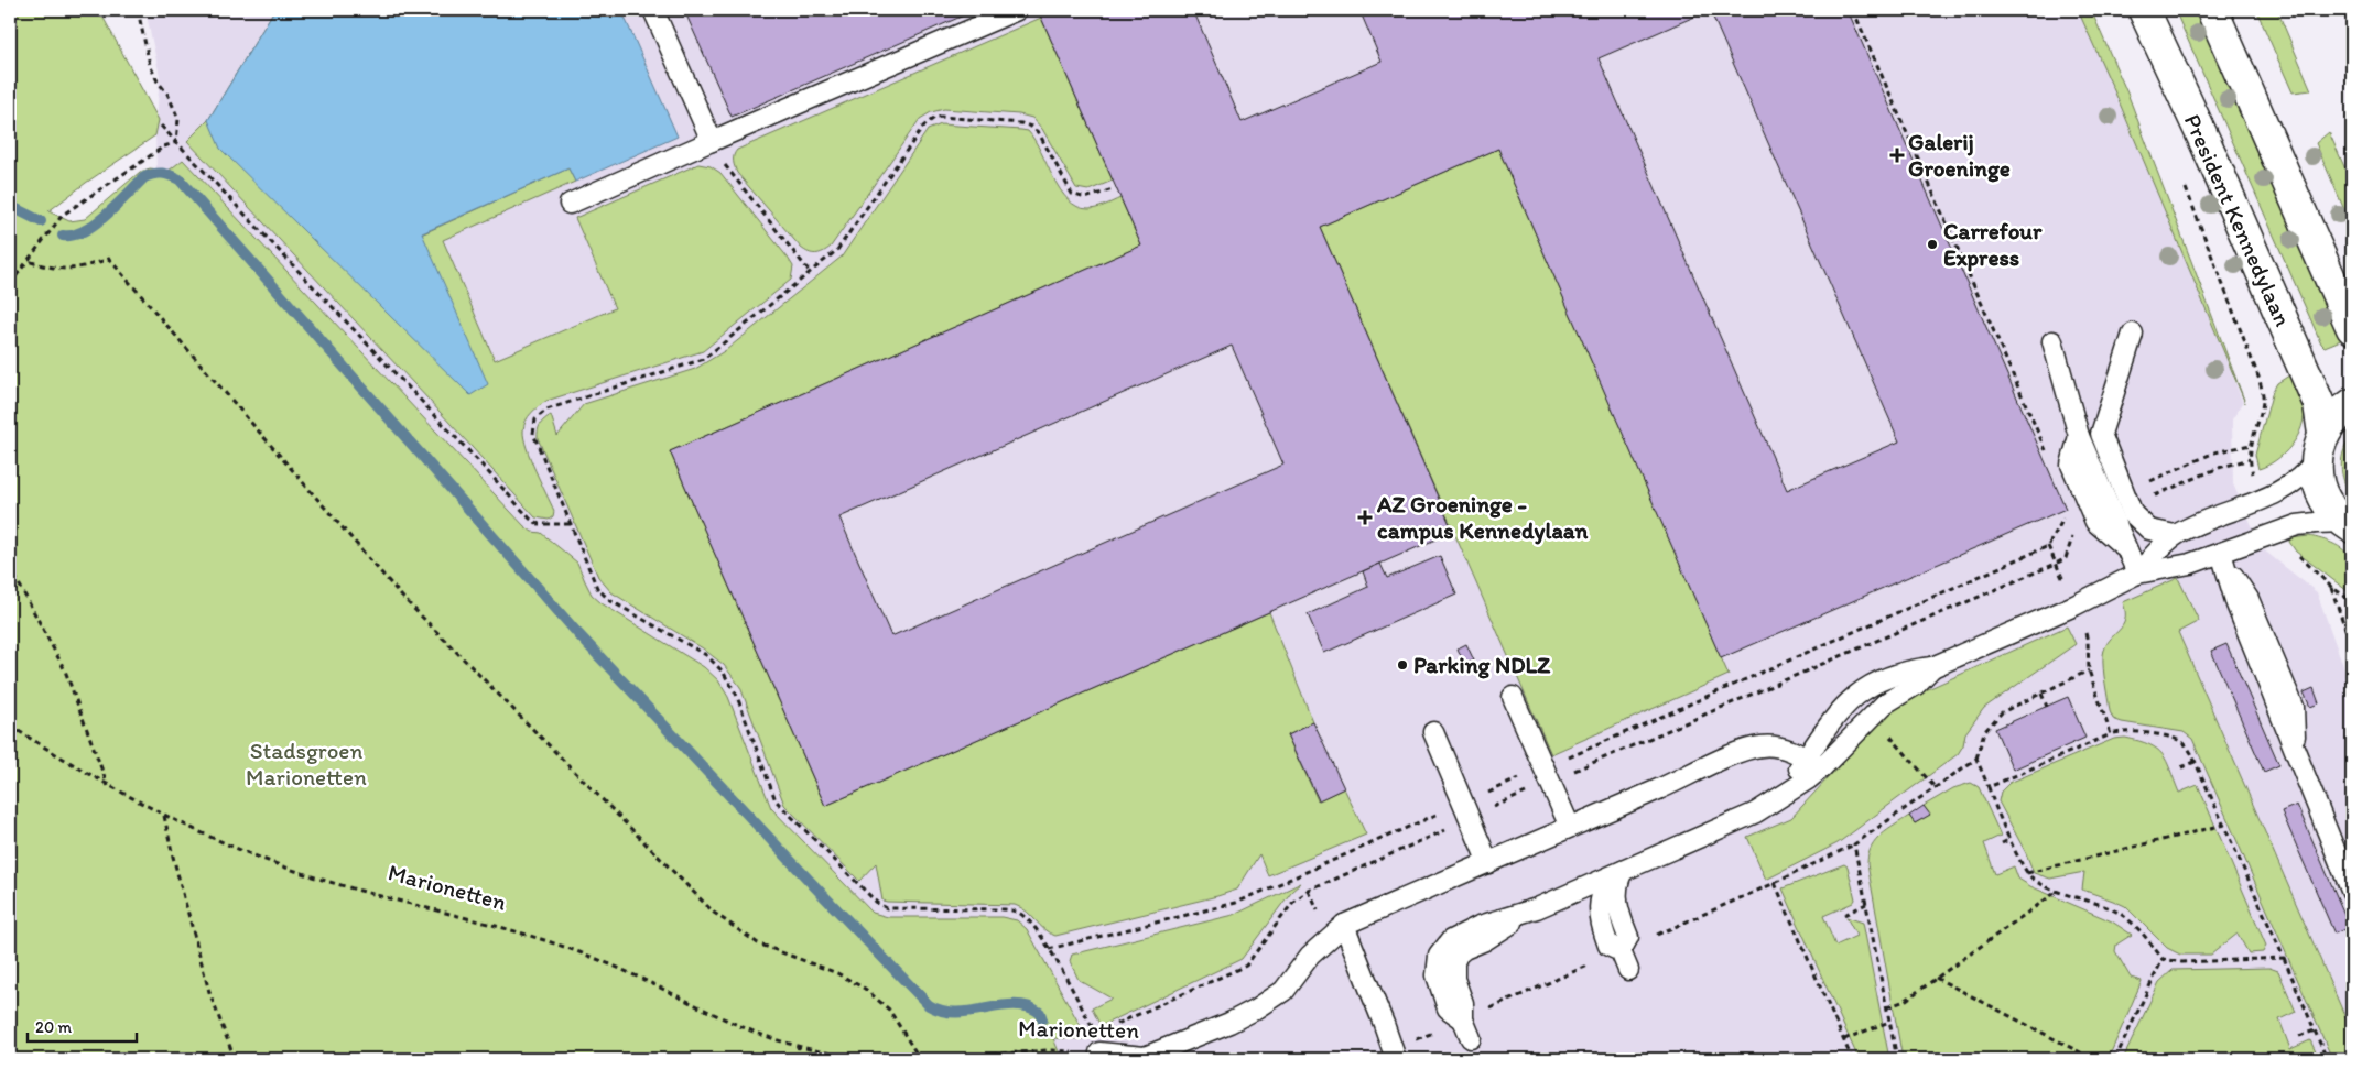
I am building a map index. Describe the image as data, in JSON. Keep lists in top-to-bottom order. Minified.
{"streets":{"street":["President Kennedylaan"],"lane":["Marionetten"]},"parks":["Stadsgroen Marionetten"],"places":{"health":["Galerij Groeninge","AZ Groeninge - campus Kennedylaan"],"other":["Carrefour Express","Parking NDLZ"]},"scale_bar":"20 m"}
